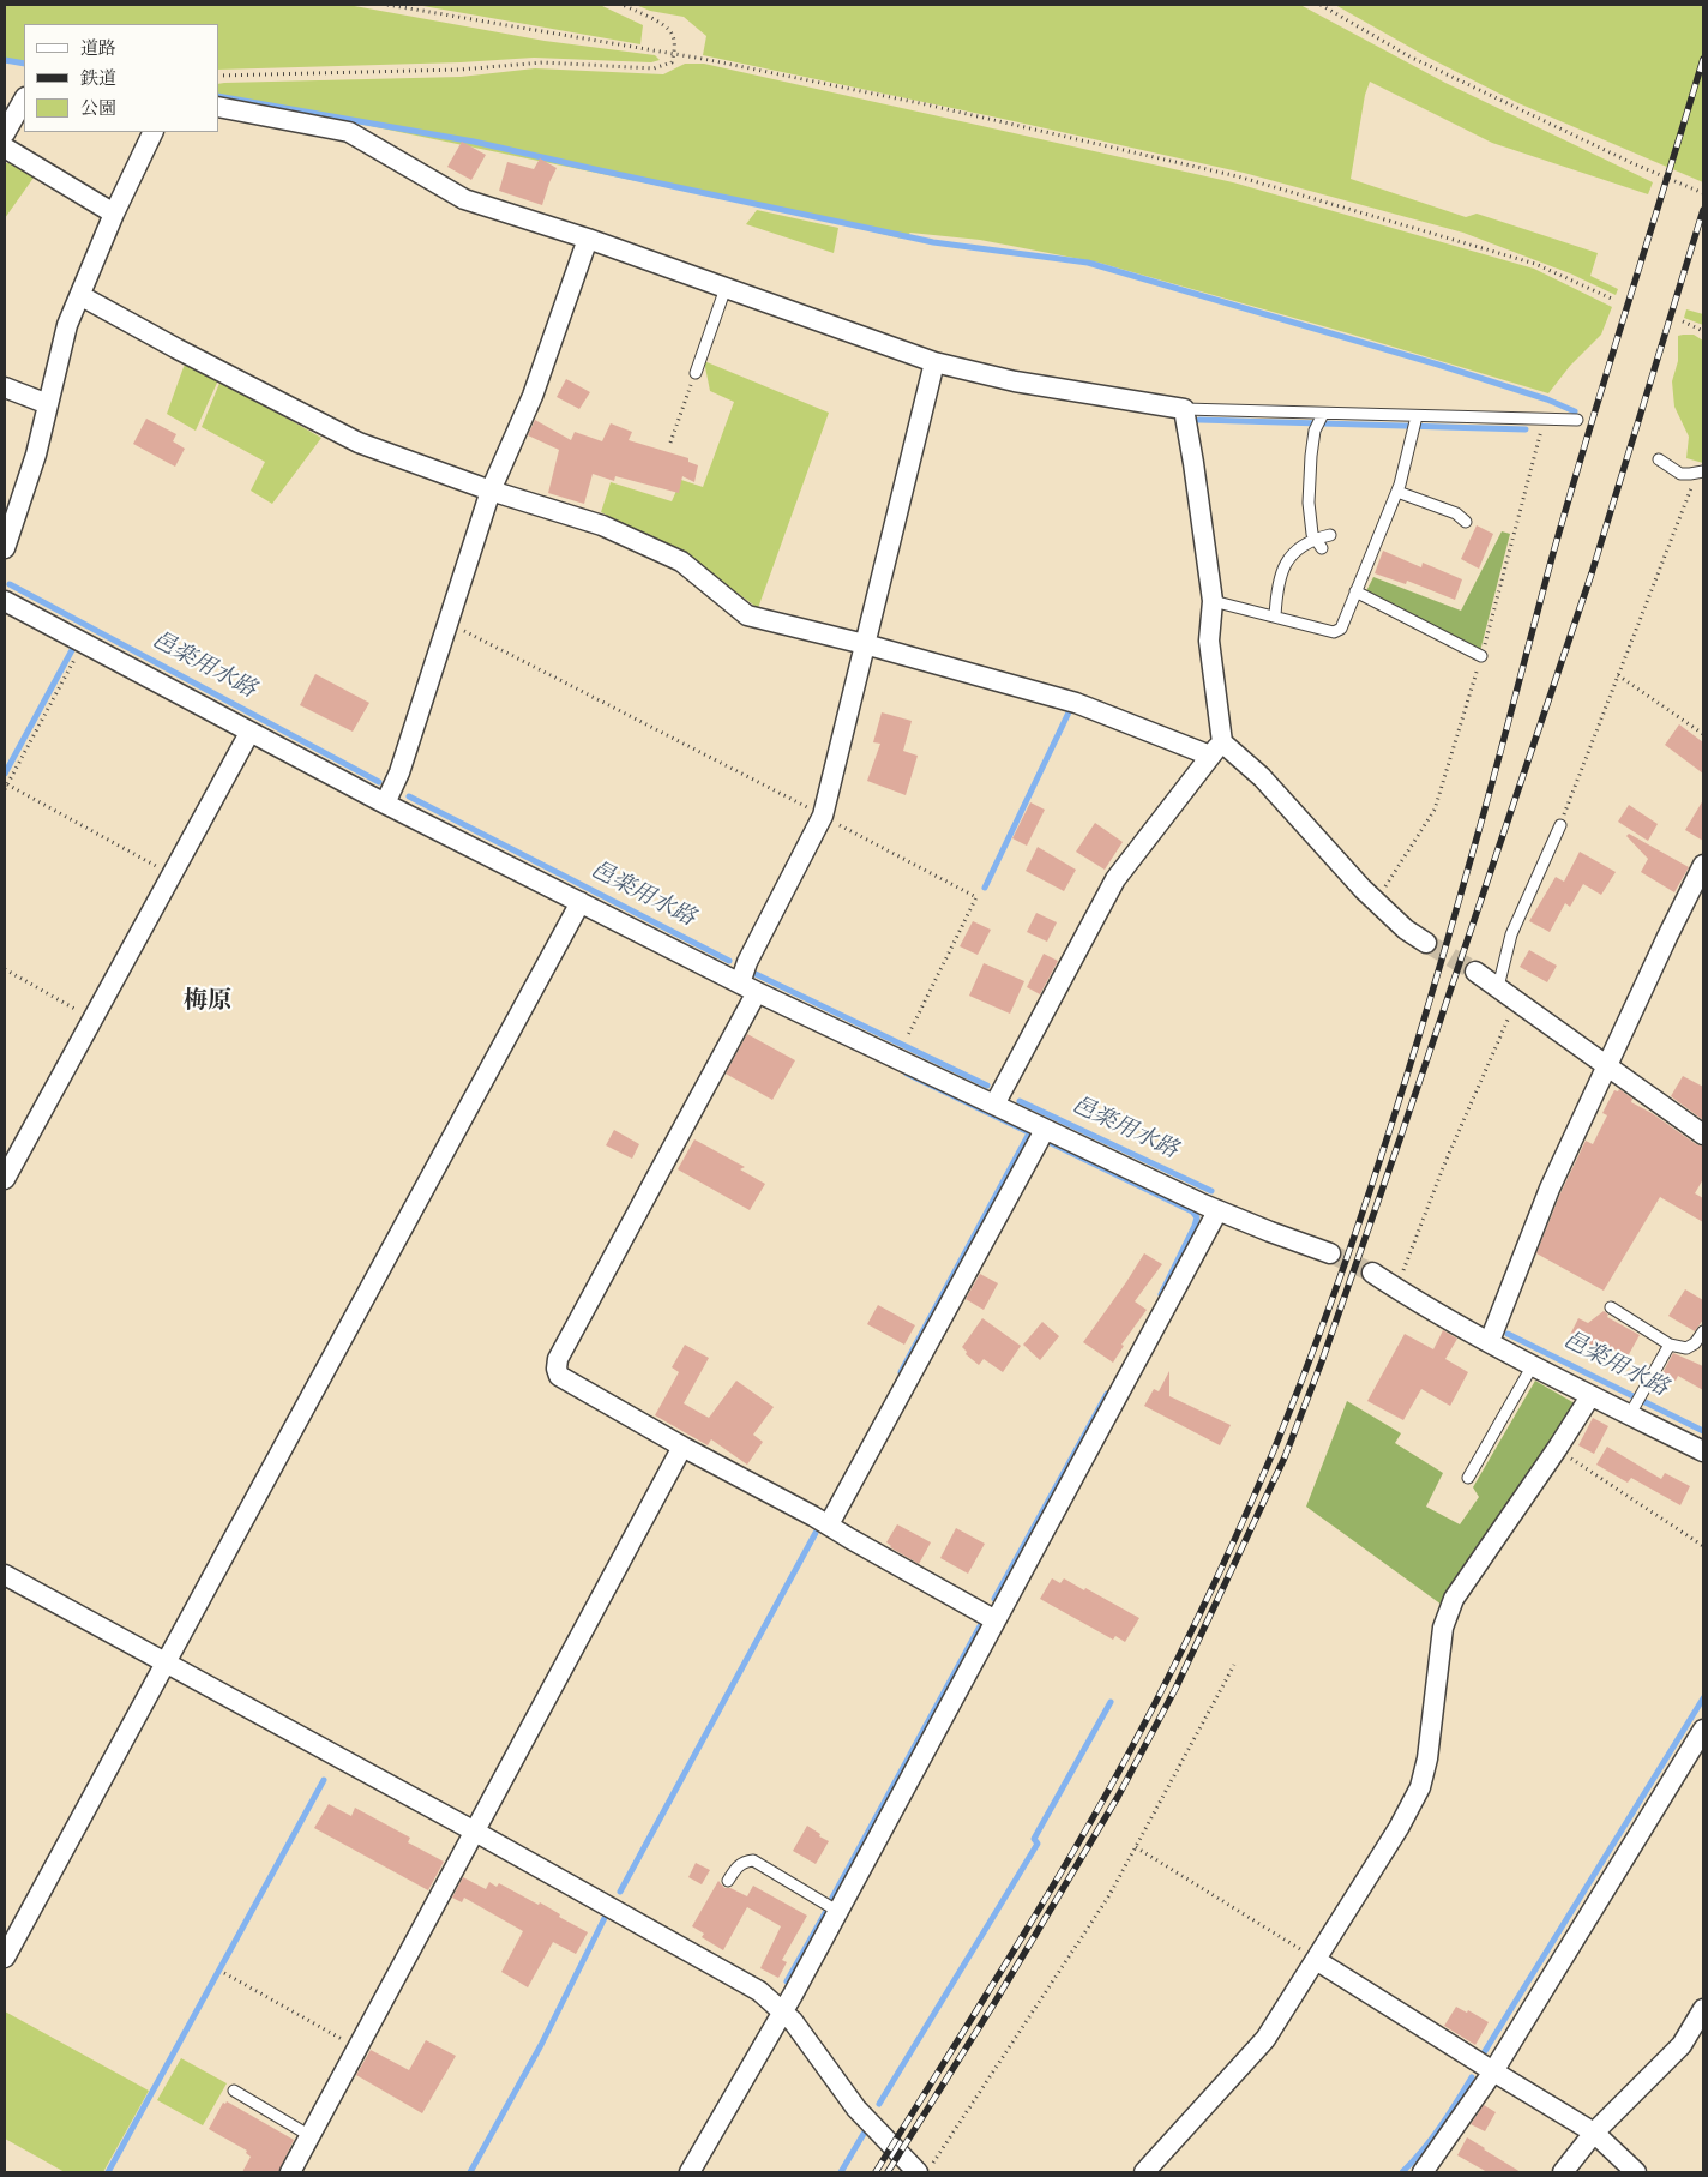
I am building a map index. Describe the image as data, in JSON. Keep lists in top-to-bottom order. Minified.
{"districts":["梅原"],"water":["邑楽用水路"],"legend":["道路","鉄道","公園"]}
